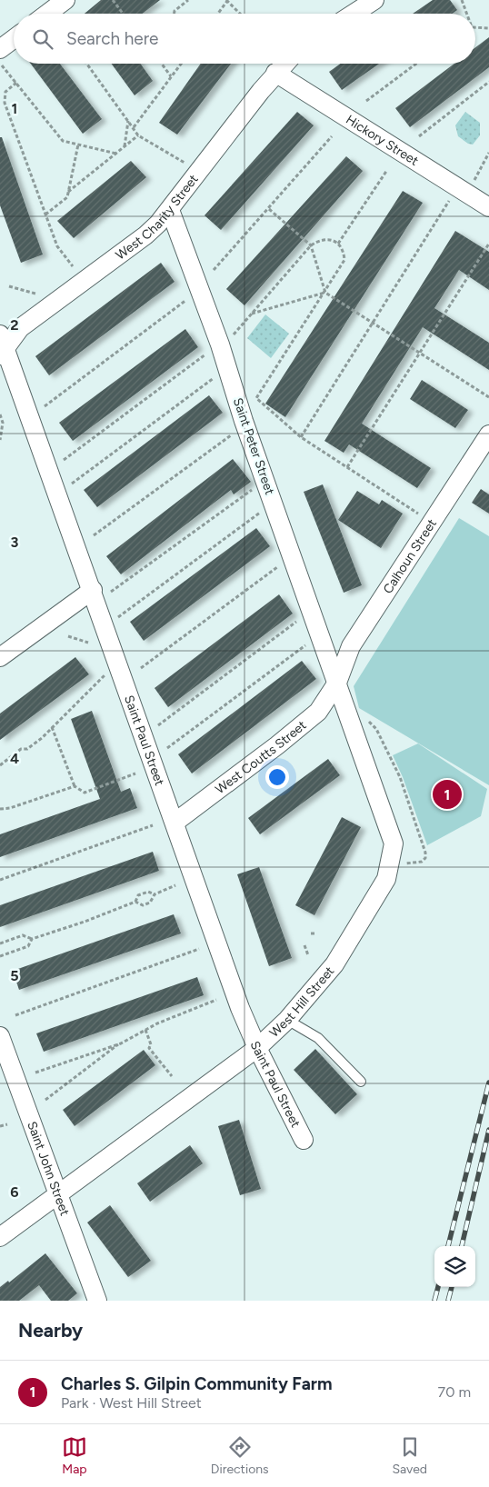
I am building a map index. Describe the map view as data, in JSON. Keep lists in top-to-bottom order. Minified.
{"streets":{"street":["Hickory Street","West Charity Street","Saint Peter Street","Calhoun Street","Saint Paul Street","West Coutts Street","West Hill Street","Saint John Street"]},"crossings":[["Hickory Street","West Charity Street"],["West Charity Street","Saint Peter Street"],["West Charity Street","Saint Paul Street"],["Saint Peter Street","Calhoun Street"],["Saint Peter Street","West Coutts Street"],["Saint Peter Street","West Hill Street"],["Calhoun Street","West Coutts Street"],["Calhoun Street","West Hill Street"],["Saint Paul Street","West Coutts Street"],["Saint Paul Street","West Hill Street"],["West Coutts Street","West Hill Street"],["West Hill Street","Saint John Street"]],"page":{"search":"Search here","pins":"1","heading":"Nearby","list":[{"mark":"1","name":"Charles S. Gilpin Community Farm","note":"Park · West Hill Street","value":"70 m"}],"nav":["Map","Directions","Saved"]},"grid":{"rows":["1","2","3","4","5","6"]}}
